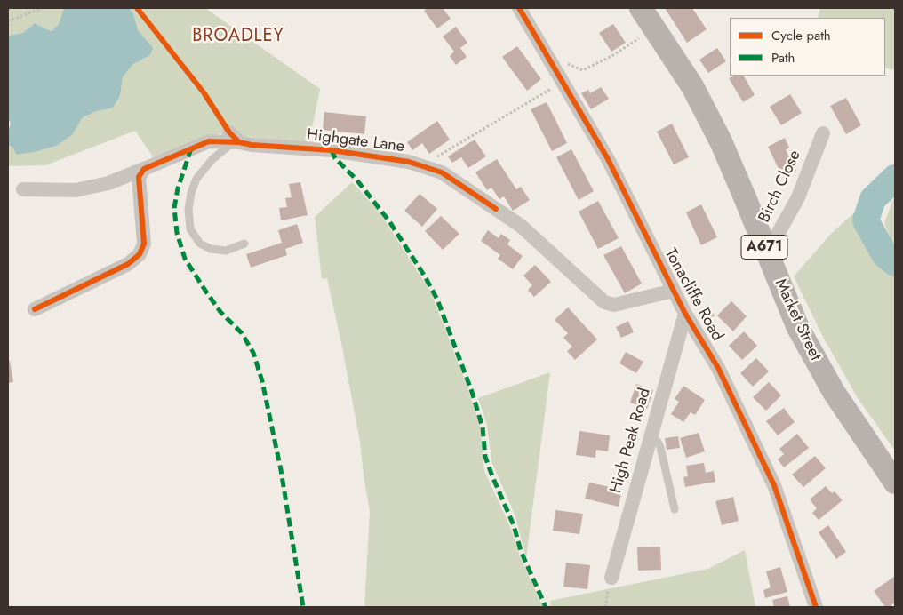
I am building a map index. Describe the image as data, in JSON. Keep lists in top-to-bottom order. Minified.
{"streets":{"main road":["A671","Market Street"],"street":["Highgate Lane","Birch Close","Tonacliffe Road","High Peak Road"]},"crossings":[["Highgate Lane","Tonacliffe Road"],["Birch Close","Market Street"],["Tonacliffe Road","High Peak Road"]],"districts":["BROADLEY"],"legend":["Cycle path","Path"]}
